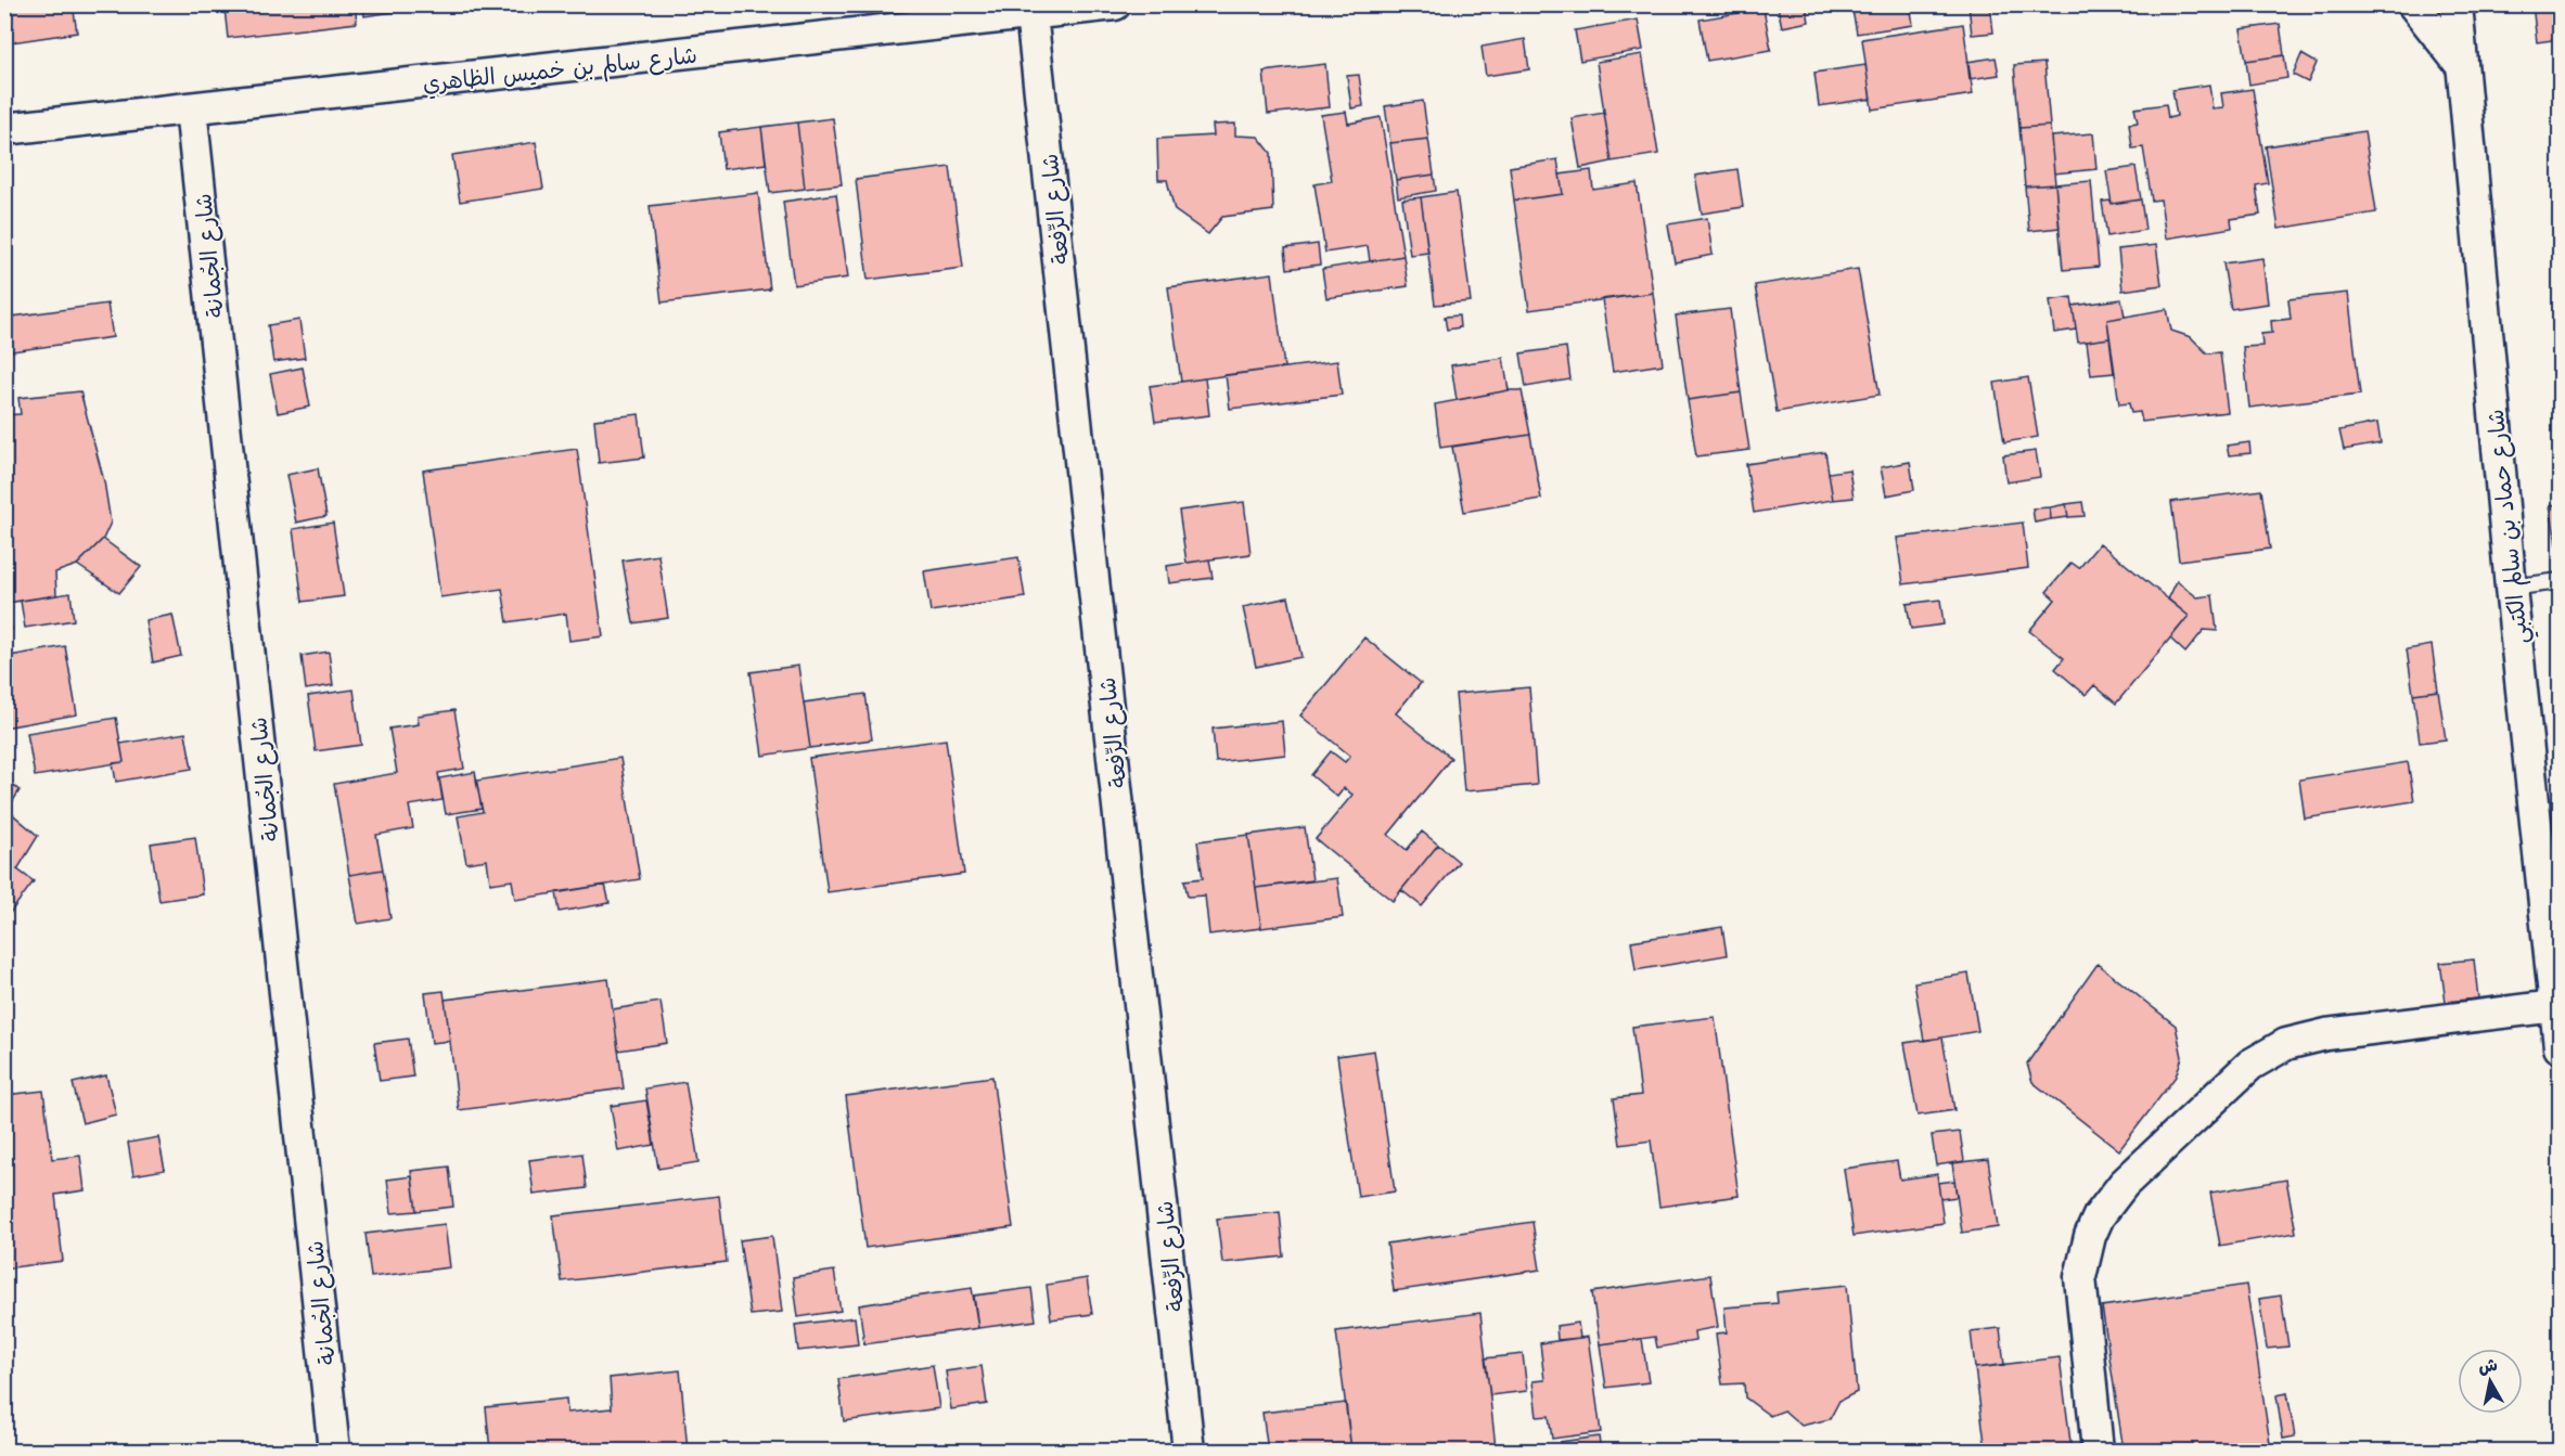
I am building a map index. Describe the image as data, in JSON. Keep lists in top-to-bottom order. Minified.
{"streets":{"street":["شارع سالم بن خميس الظاهري","شارع الرِّفعة","شارع الجُمانة","شارع حماد بن سالم الكتبي"]},"crossings":[["شارع سالم بن خميس الظاهري","شارع الرِّفعة"],["شارع سالم بن خميس الظاهري","شارع الجُمانة"]],"north":"top"}
